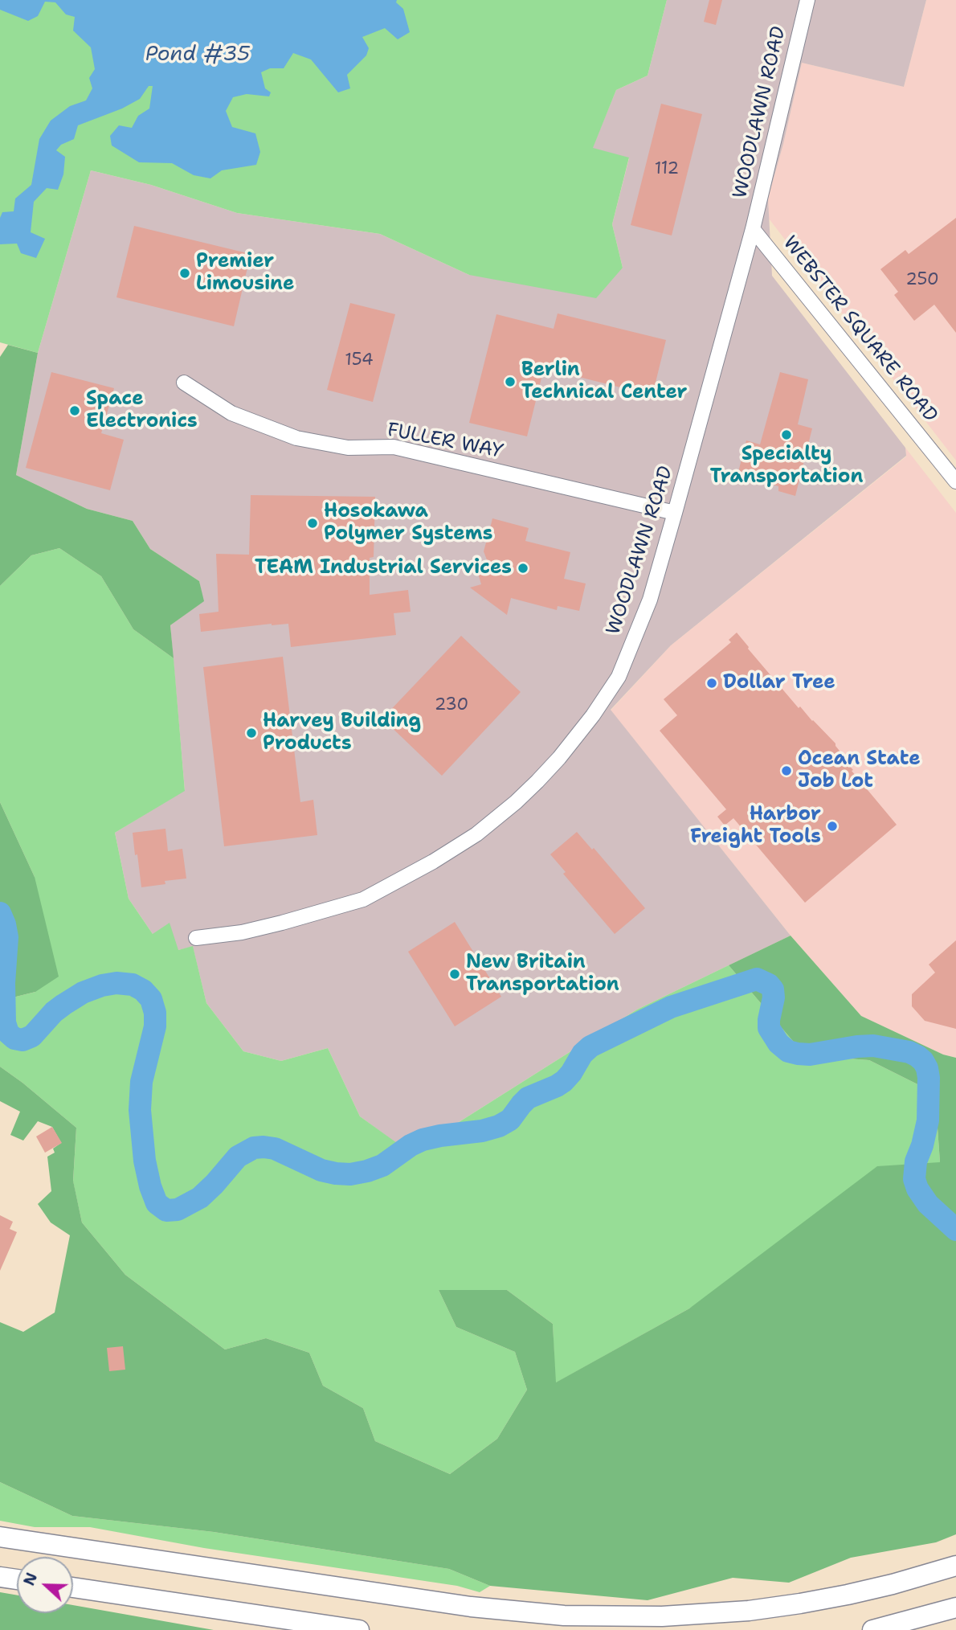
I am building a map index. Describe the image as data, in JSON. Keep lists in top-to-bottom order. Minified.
{"streets":{"street":["WOODLAWN ROAD","WEBSTER SQUARE ROAD","FULLER WAY"]},"crossings":[["WOODLAWN ROAD","WEBSTER SQUARE ROAD"],["WOODLAWN ROAD","FULLER WAY"]],"water":["Pond #35"],"places":["Premier Limousine","Berlin Technical Center","Space Electronics","Specialty Transportation","Hosokawa Polymer Systems","TEAM Industrial Services","Dollar Tree","Harvey Building Products","Ocean State Job Lot","Harbor Freight Tools","New Britain Transportation"],"house_numbers":["112","250","154","230"],"north":"left"}
